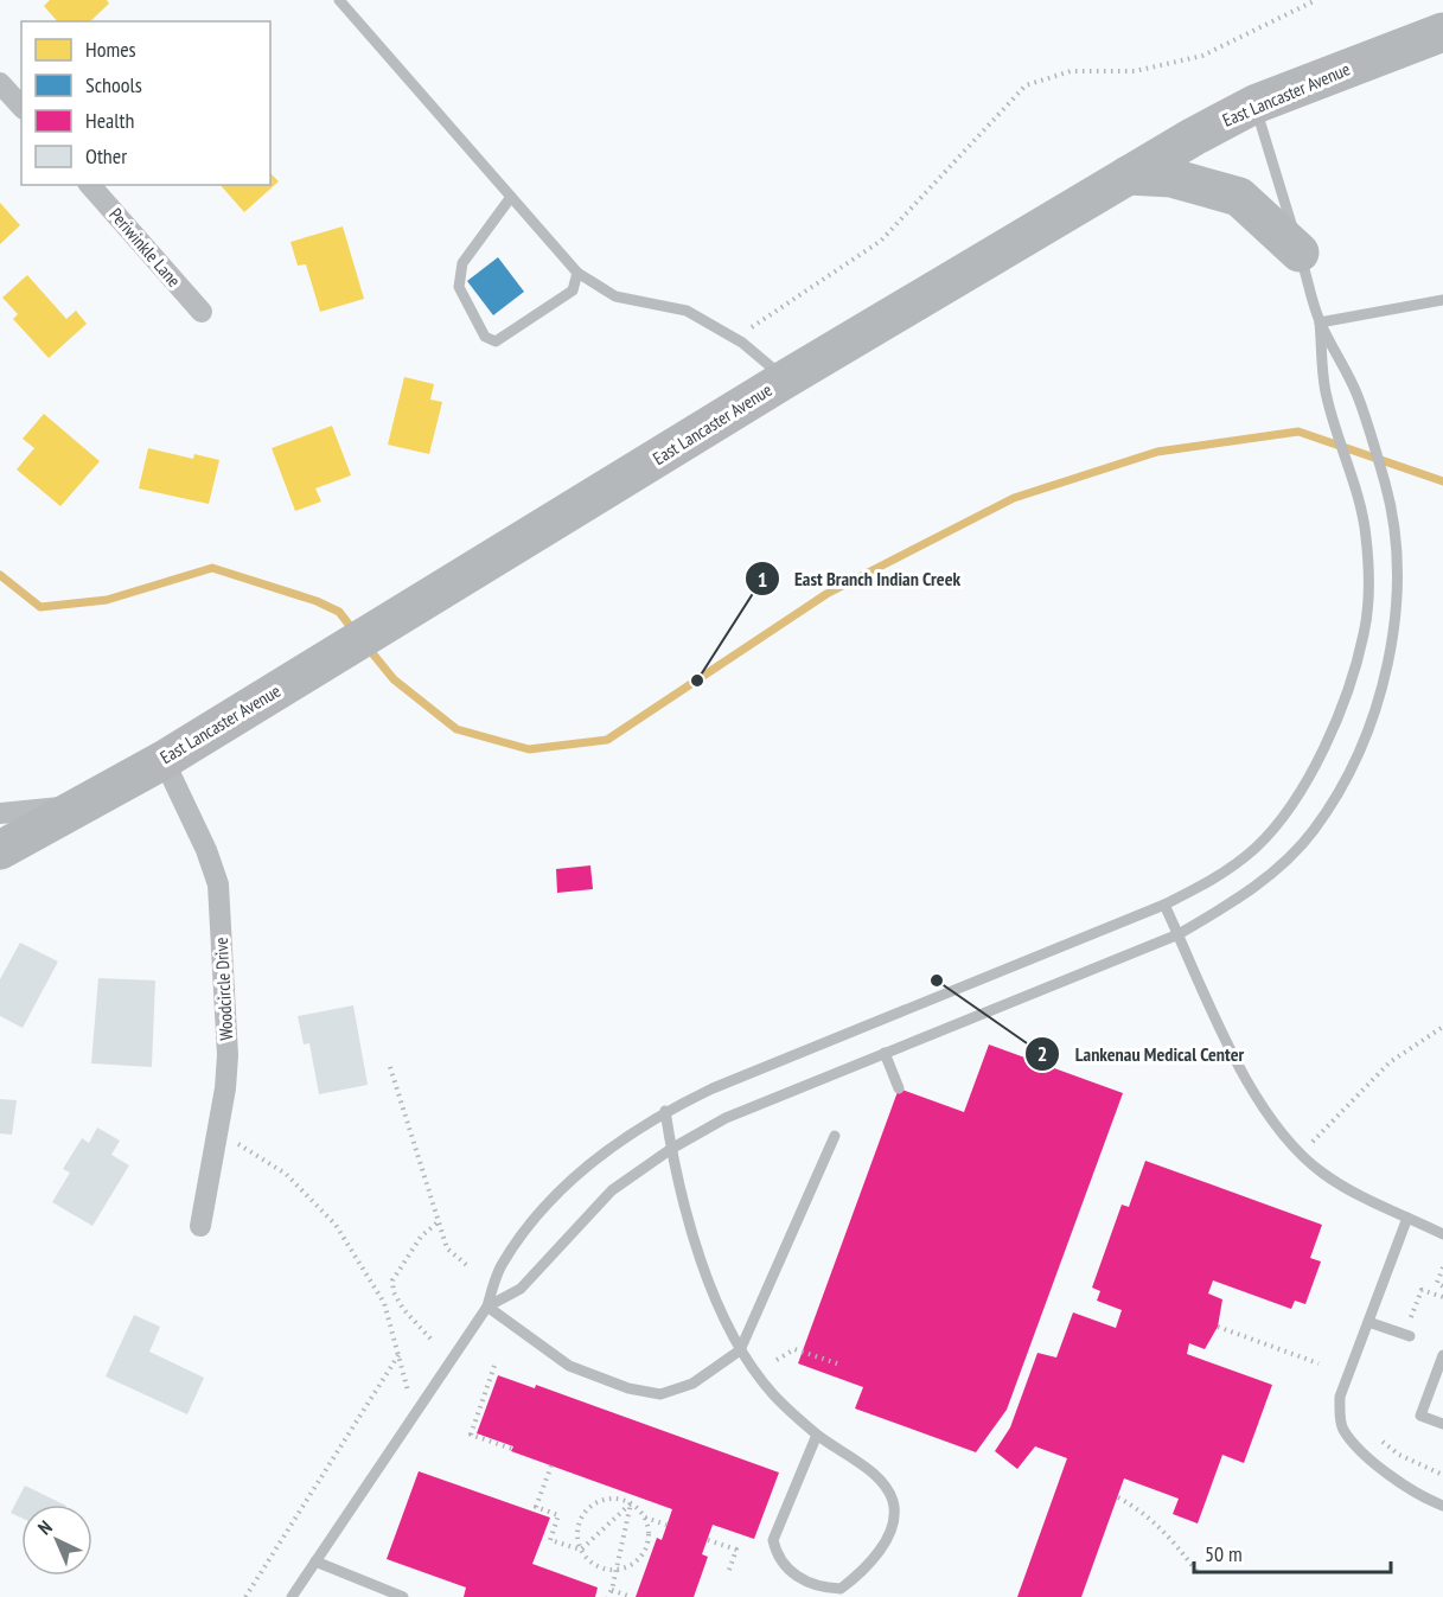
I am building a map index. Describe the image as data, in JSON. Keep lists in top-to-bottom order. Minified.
{"streets":{"highway":["East Lancaster Avenue"],"street":["Periwinkle Lane","Woodcircle Drive"]},"crossings":[["East Lancaster Avenue","Woodcircle Drive"]],"places":["East Branch Indian Creek","Lankenau Medical Center"],"legend":["Homes","Schools","Health","Other"],"scale_bar":"50 m","north":"top left"}
